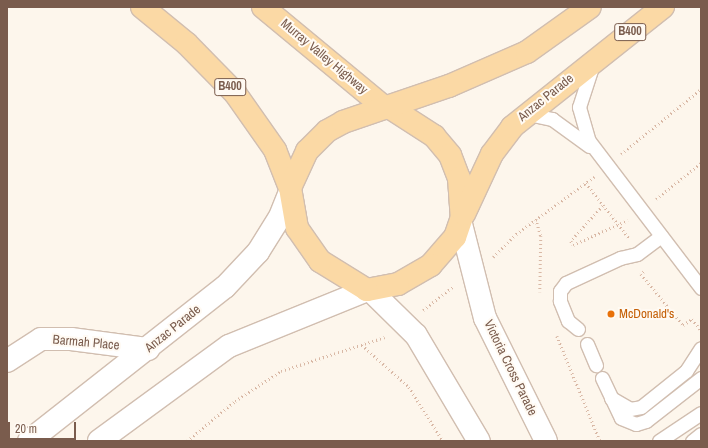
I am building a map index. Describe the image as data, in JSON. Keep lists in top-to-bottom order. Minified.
{"streets":{"main road":["B400","Murray Valley Highway","Anzac Parade","Barmah Place","Victoria Cross Parade"]},"crossings":[["B400","Murray Valley Highway"],["B400","Anzac Parade"],["B400","Victoria Cross Parade"],["Murray Valley Highway","Anzac Parade"],["Murray Valley Highway","Victoria Cross Parade"],["Anzac Parade","Barmah Place"],["Anzac Parade","Victoria Cross Parade"]],"places":["McDonald's"],"scale_bar":"20 m"}
